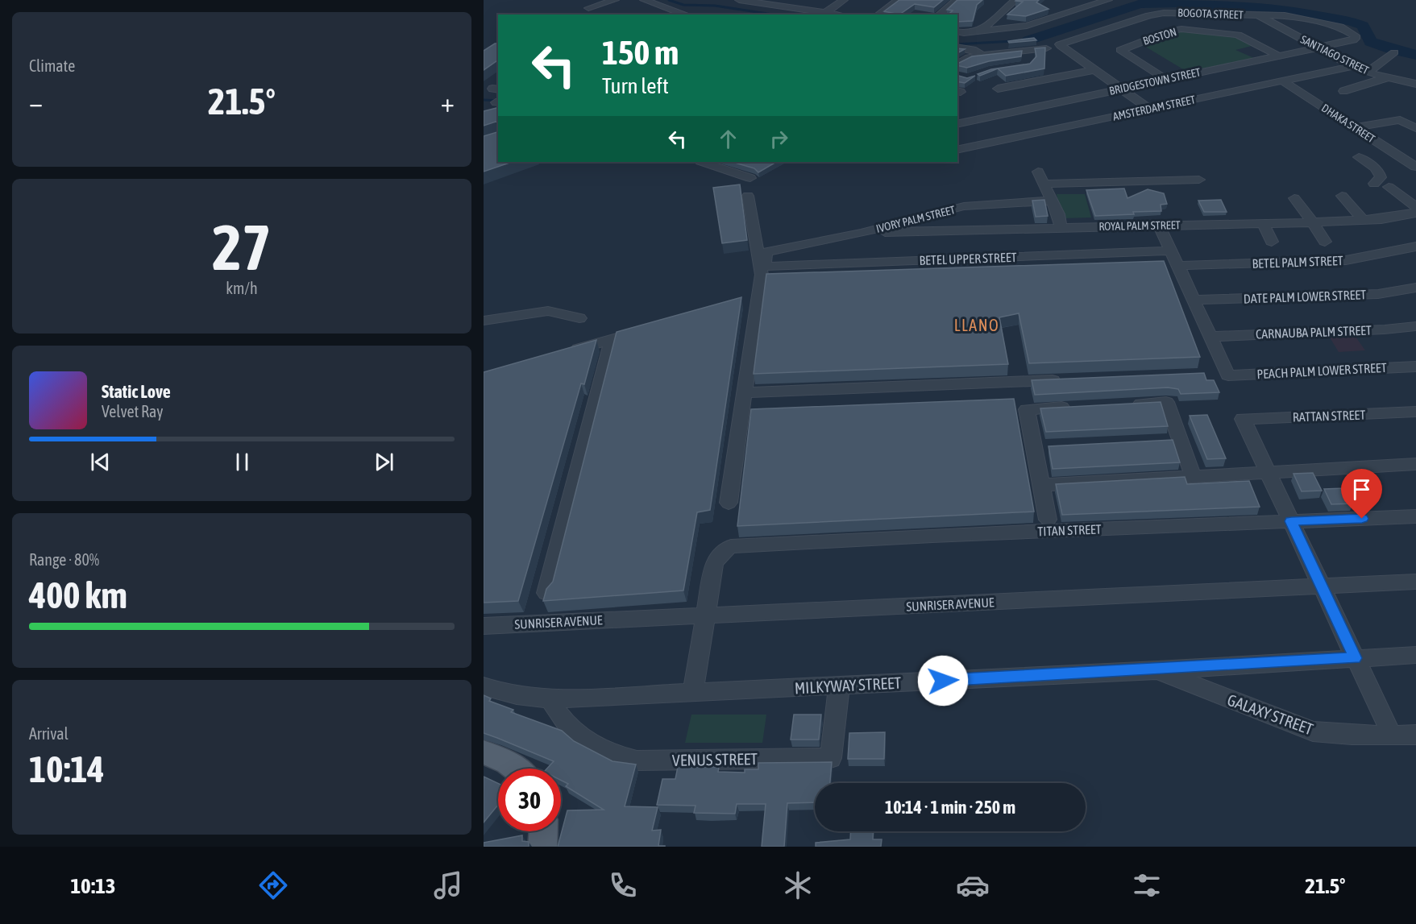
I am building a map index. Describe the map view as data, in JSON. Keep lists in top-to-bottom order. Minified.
{"streets":{"street":["BOGOTA STREET","BOSTON","SANTIAGO STREET","BRIDGESTOWN STREET","AMSTERDAM STREET","DHAKA STREET","IVORY PALM STREET","ROYAL PALM STREET","BETEL UPPER STREET","BETEL PALM STREET","DATE PALM LOWER STREET","CARNAUBA PALM STREET","PEACH PALM LOWER STREET","RATTAN STREET","TITAN STREET","SUNRISER AVENUE","MILKYWAY STREET","GALAXY STREET","VENUS STREET"]},"crossings":[["BOGOTA STREET","SANTIAGO STREET"],["BOGOTA STREET","BRIDGESTOWN STREET"],["BOSTON","BRIDGESTOWN STREET"],["SANTIAGO STREET","BRIDGESTOWN STREET"],["SANTIAGO STREET","AMSTERDAM STREET"],["AMSTERDAM STREET","DHAKA STREET"],["IVORY PALM STREET","ROYAL PALM STREET"],["IVORY PALM STREET","BETEL UPPER STREET"],["CARNAUBA PALM STREET","PEACH PALM LOWER STREET"],["TITAN STREET","SUNRISER AVENUE"],["MILKYWAY STREET","GALAXY STREET"],["MILKYWAY STREET","VENUS STREET"]],"districts":["LLANO"],"page":{"tile":["Climate",["27","km/h"],["Range · 80%","400 km"],["Arrival","10:14"]],"turn":["150 m","Turn left"],"heat":["−","21.5°","+"],"song":["Static Love","Velvet Ray"],"limit":"30","trip":"10:14 · 1 min · 250 m","tabs":["10:13","21.5°"]}}
